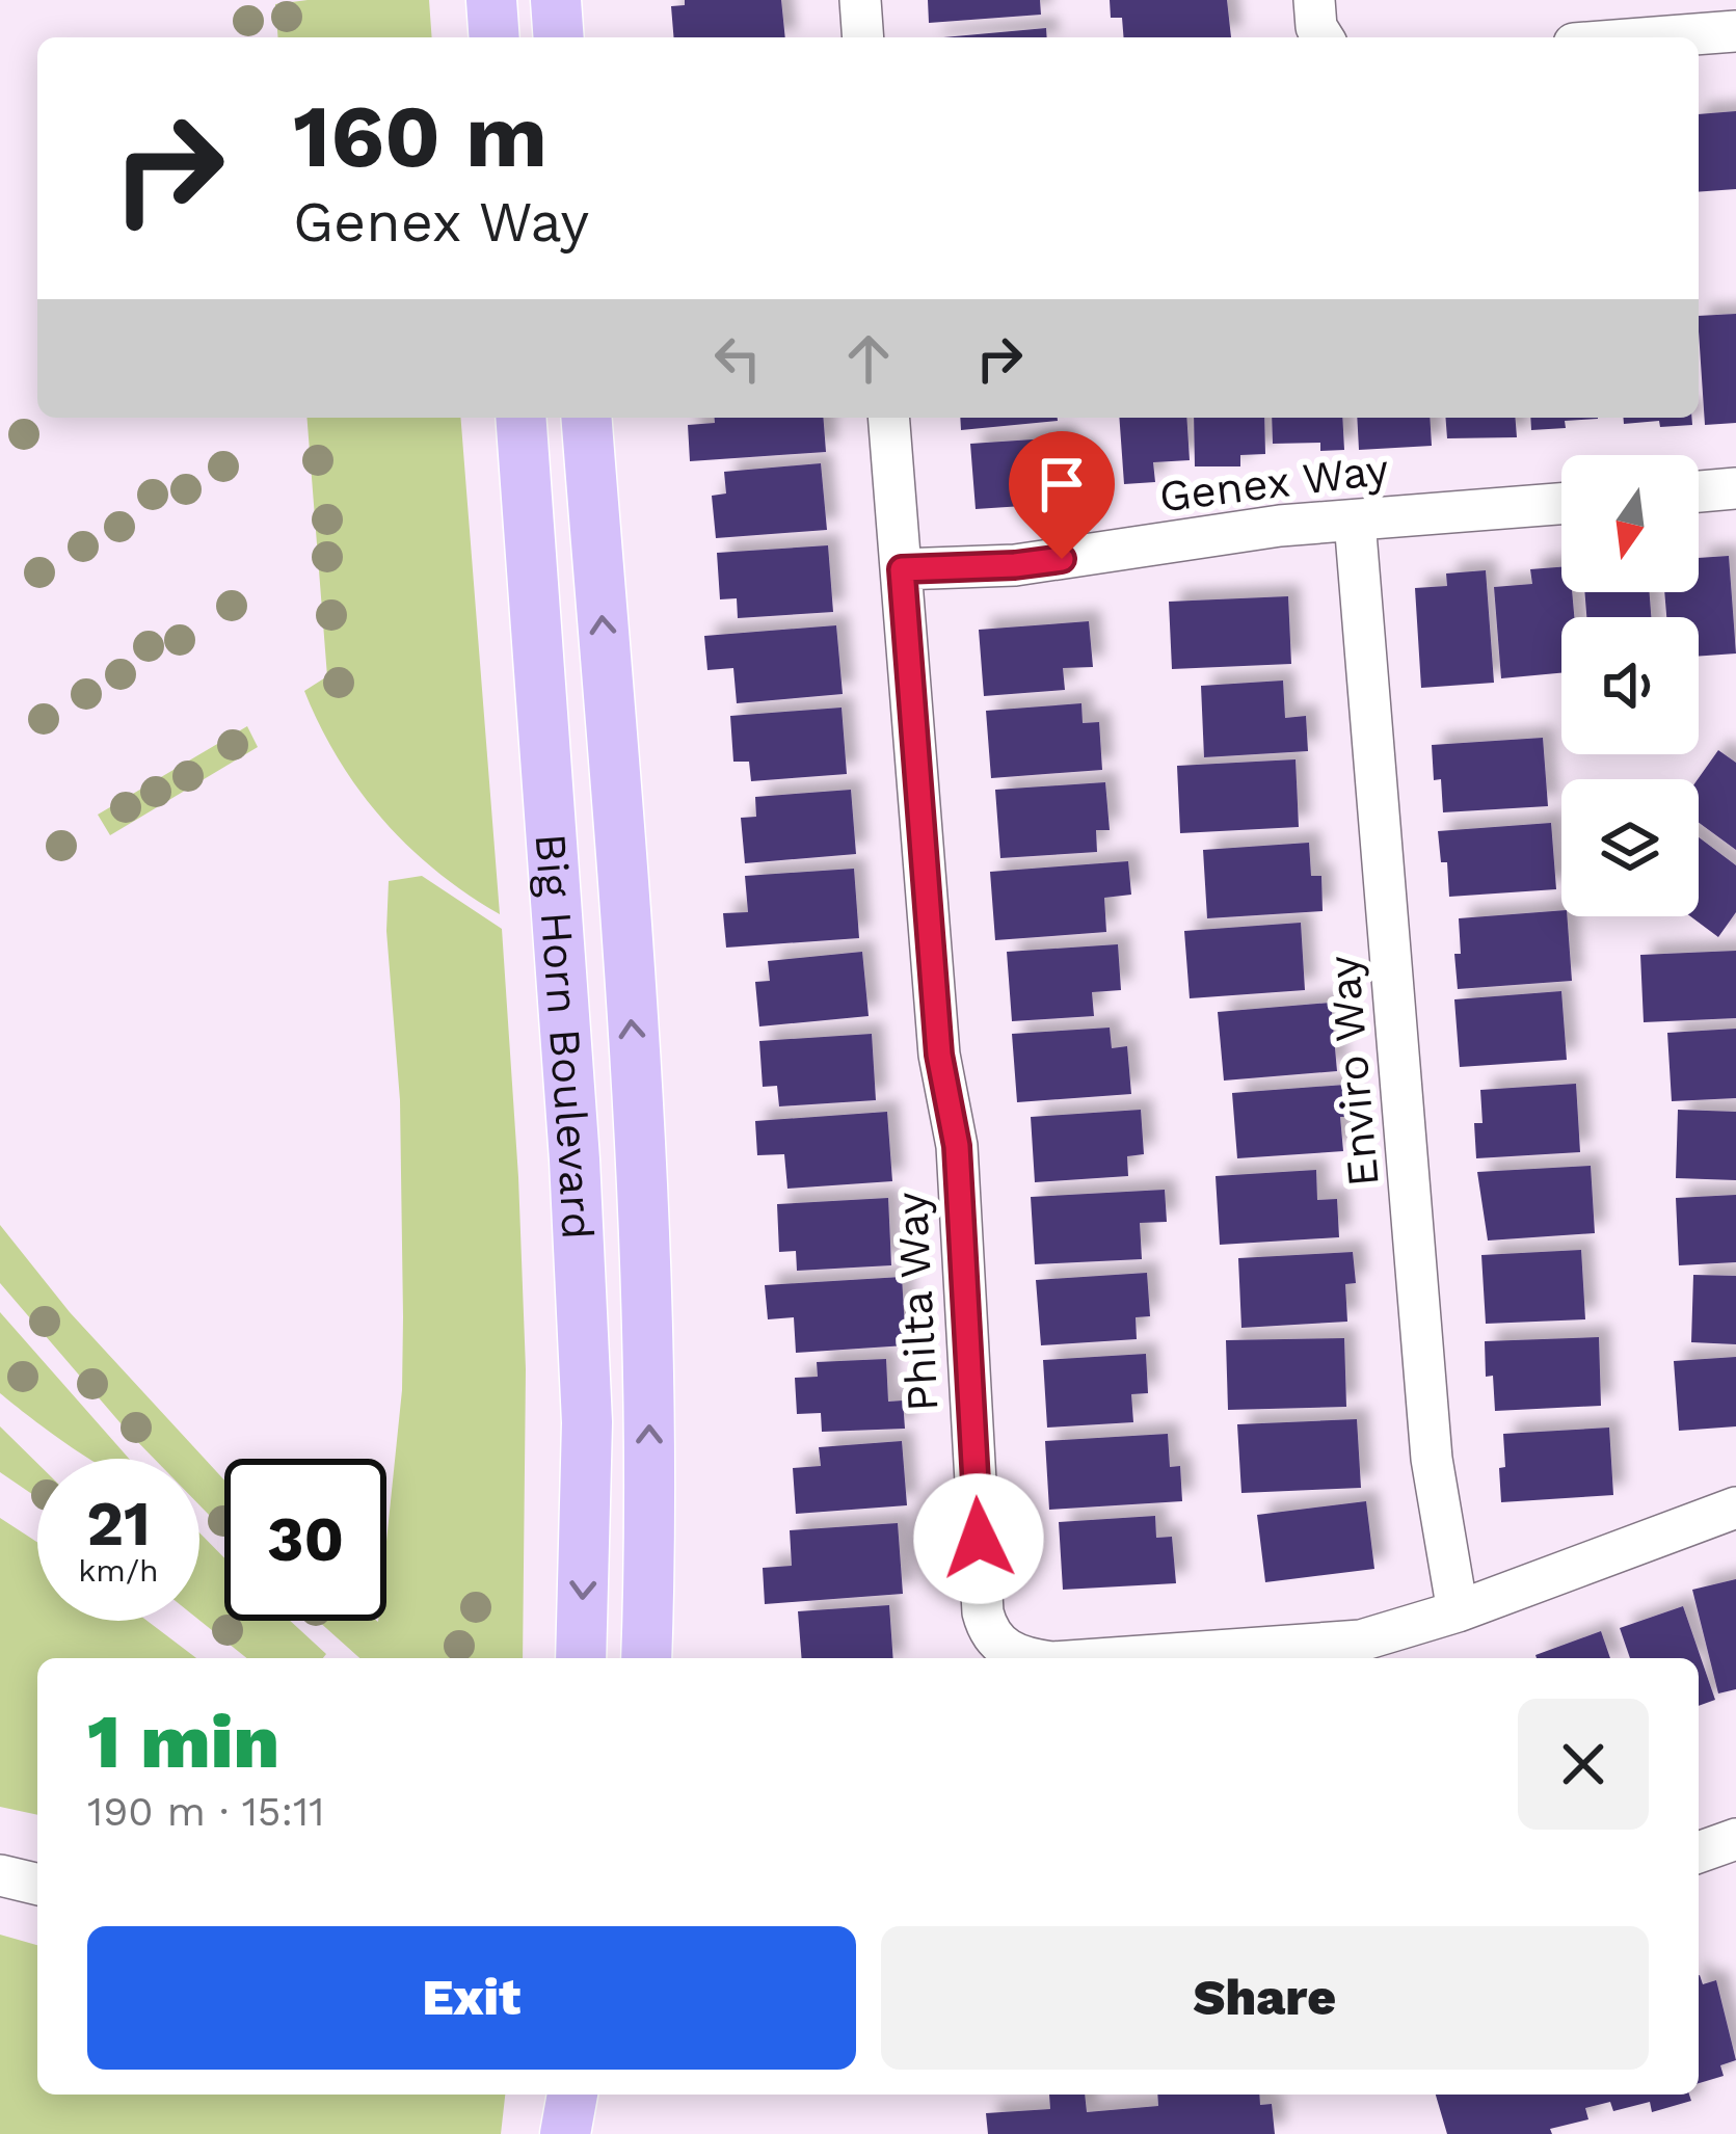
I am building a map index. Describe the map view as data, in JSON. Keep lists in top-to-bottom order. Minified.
{"streets":{"main road":["Big Horn Boulevard"],"street":["Genex Way","Enviro Way","Philta Way"]},"crossings":[["Genex Way","Enviro Way"],["Genex Way","Philta Way"],["Enviro Way","Philta Way"]],"north":"bottom","page":{"turn":["160 m","Genex Way"],"speed":"21 km/h","limit":"30","heading":["1 min","190 m · 15:11"],"buttons":["Exit","Share"]}}
